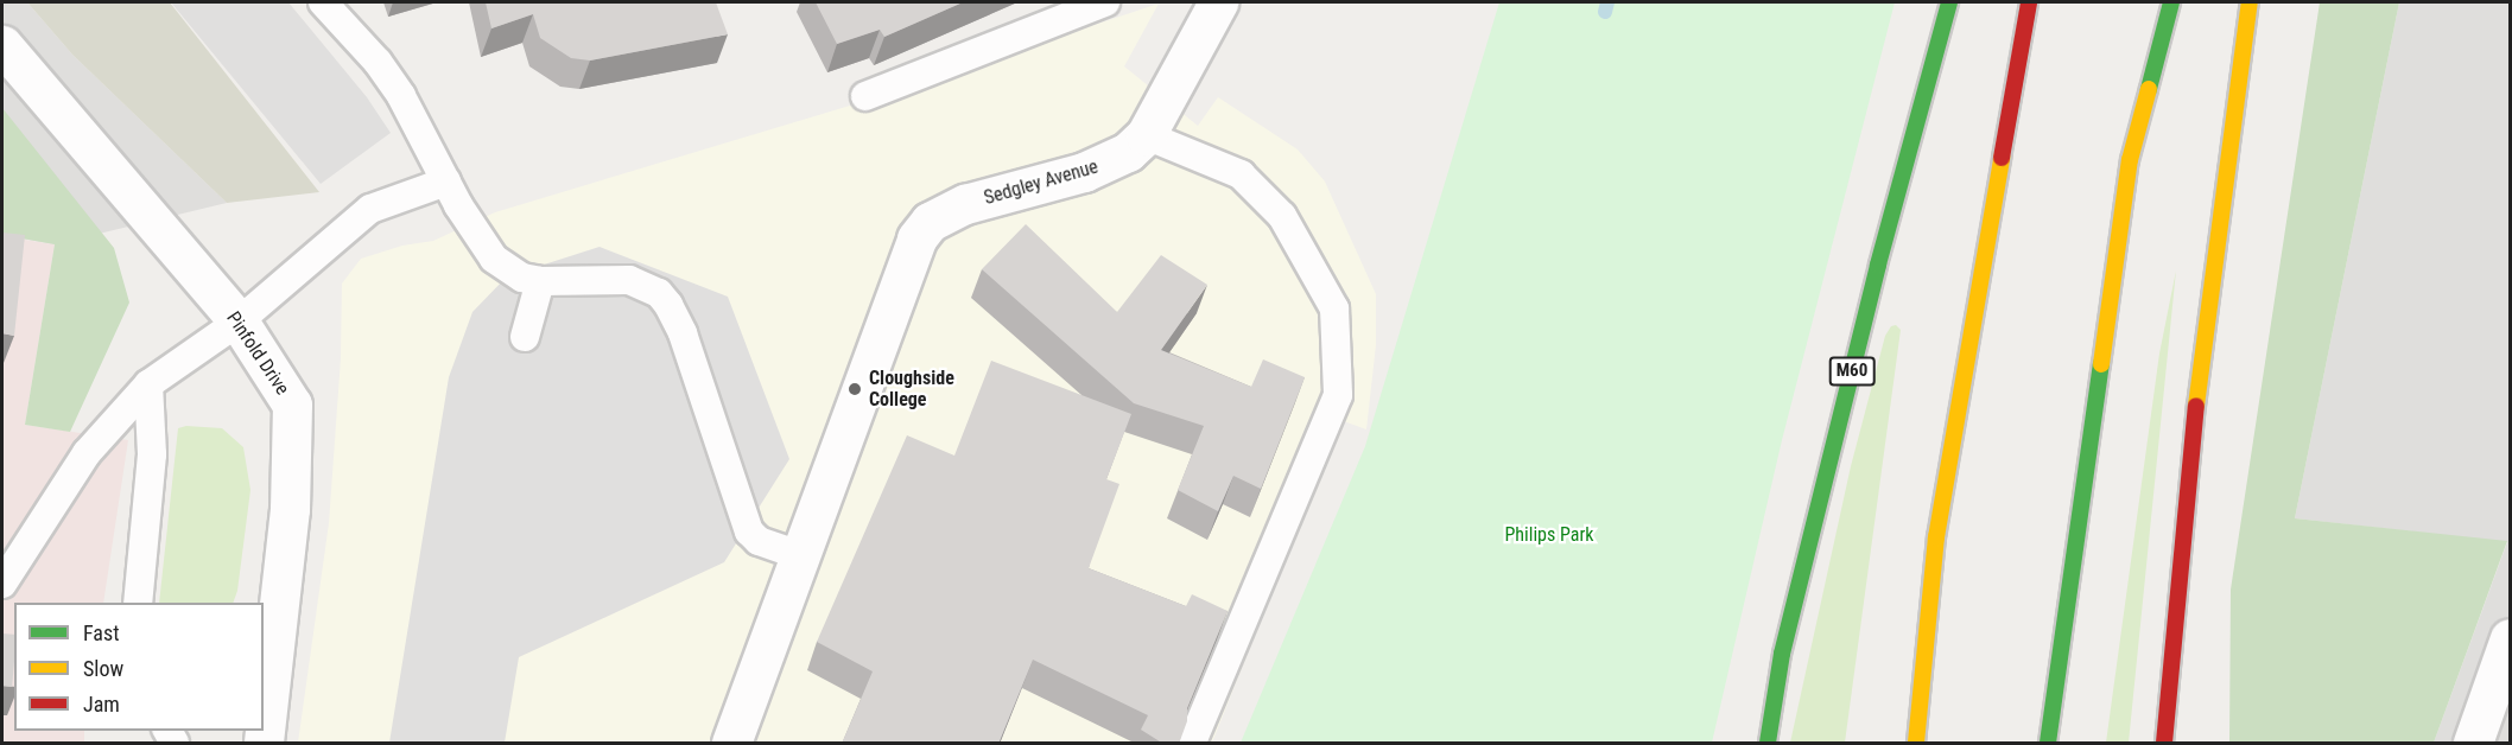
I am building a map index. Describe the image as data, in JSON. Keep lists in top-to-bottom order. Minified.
{"streets":{"highway":["M60"],"street":["Sedgley Avenue","Pinfold Drive"]},"parks":["Philips Park"],"places":["Cloughside College"],"legend":["Fast","Slow","Jam"]}
